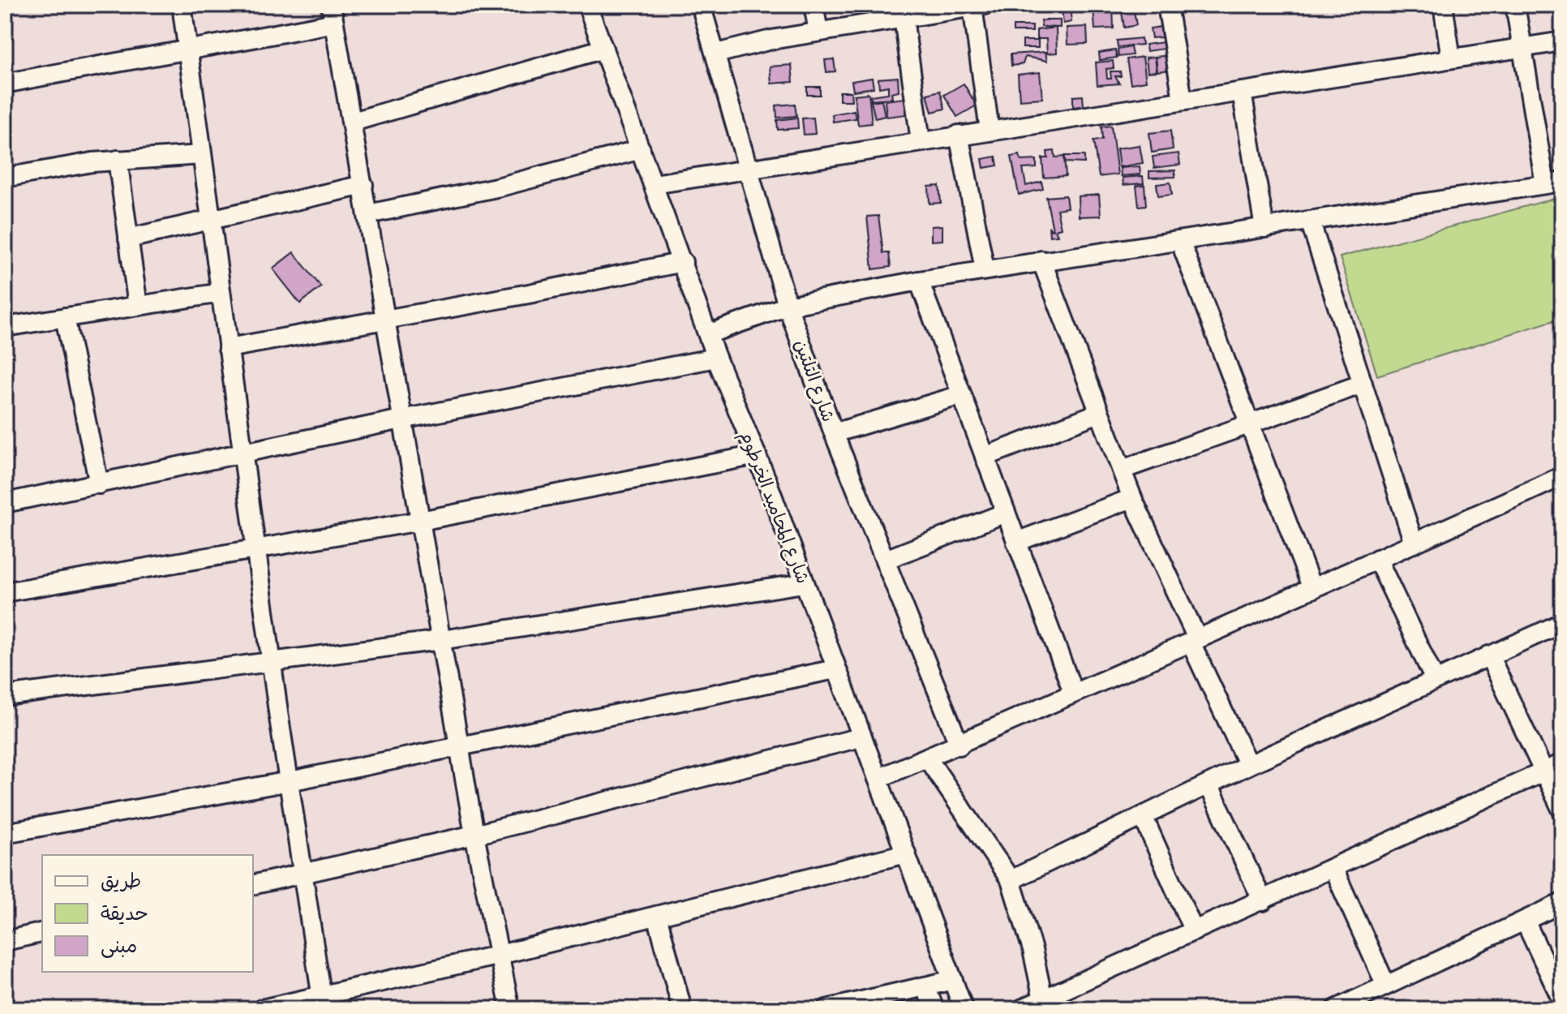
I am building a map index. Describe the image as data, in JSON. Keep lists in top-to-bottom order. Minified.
{"streets":{"street":["شارع التلتين","شارع المحاميد الخرطوم"]},"legend":["طريق","حديقة","مبنى"]}
